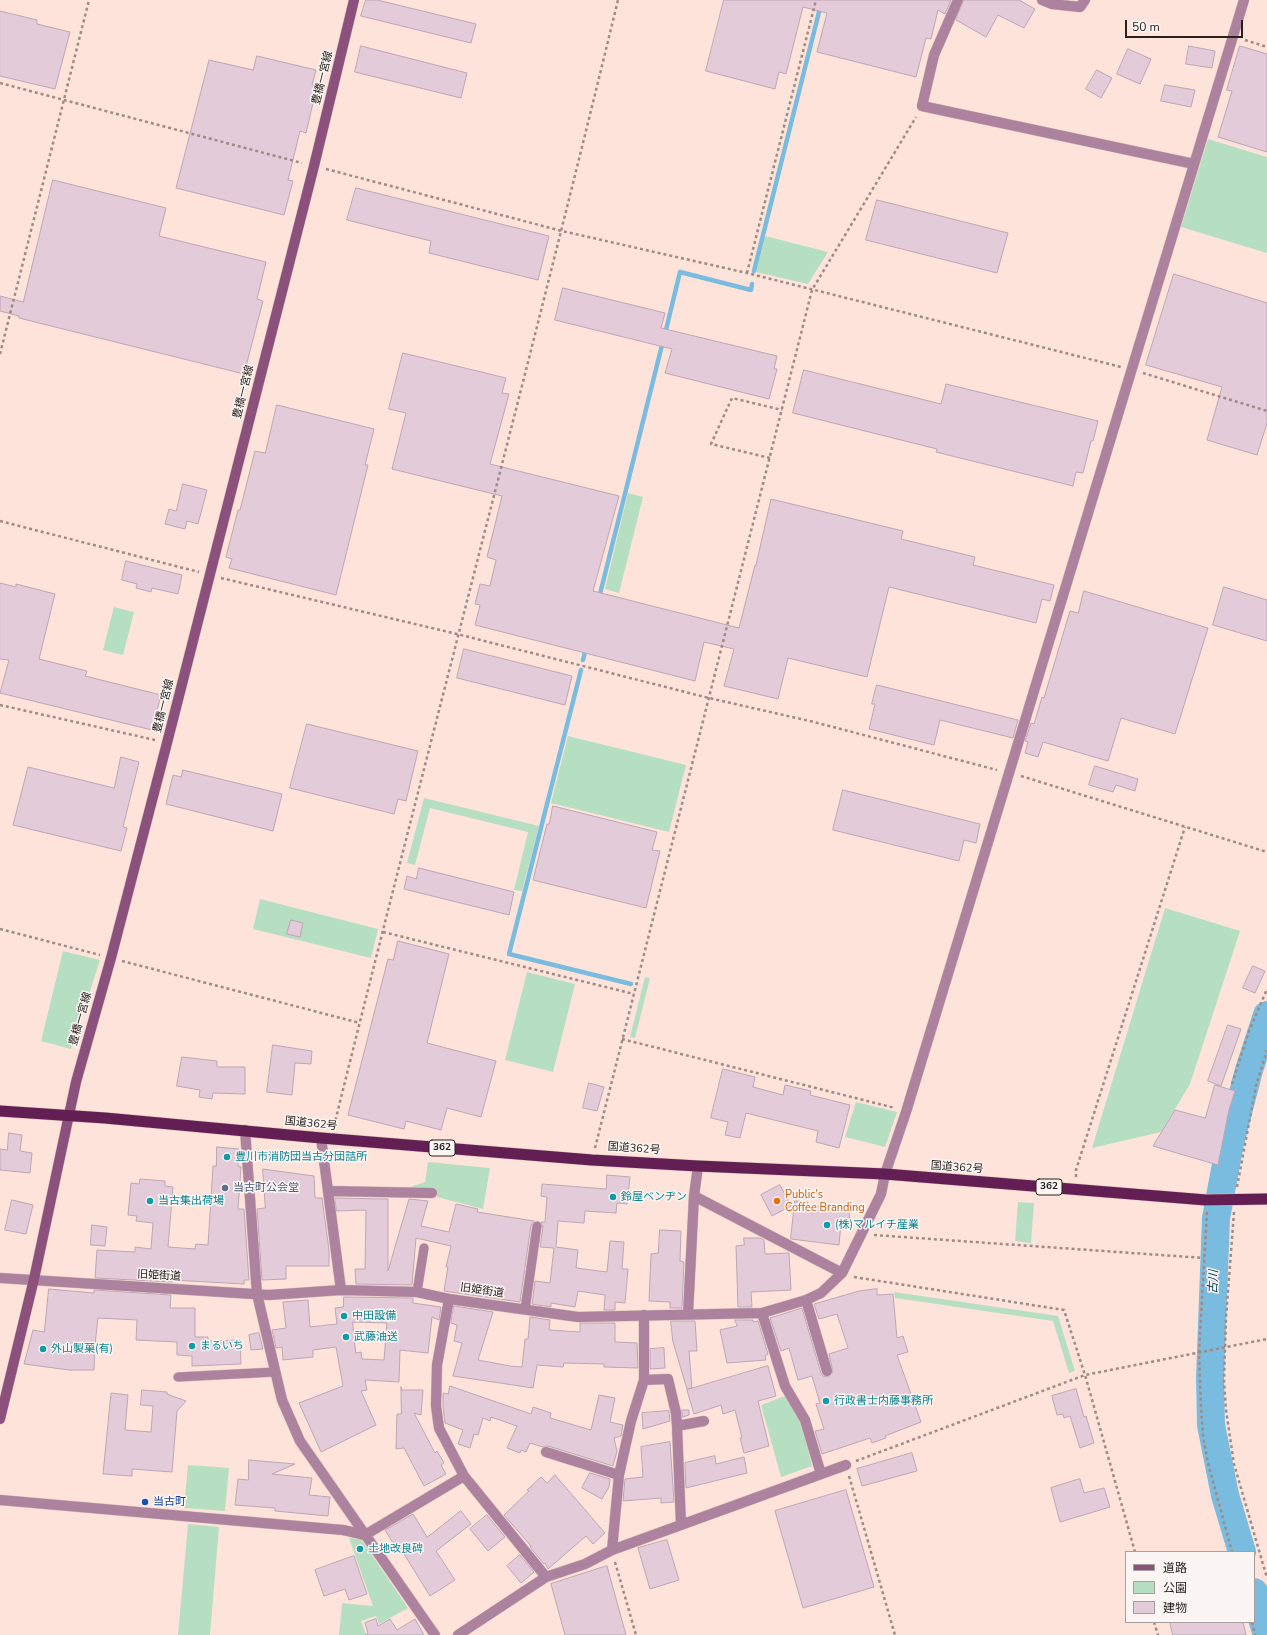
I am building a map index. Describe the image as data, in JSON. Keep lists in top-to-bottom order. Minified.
{"streets":{"highway":["国道362号","362"],"main road":["豊橋一宮線"],"street":["旧姫街道"]},"crossings":[["豊橋一宮線","国道362号"],["豊橋一宮線","旧姫街道"],["国道362号","旧姫街道"]],"water":["古川"],"places":["豊川市消防団当古分団詰所","当古町公会堂","鈴屋ベンヂン","当古集出荷場","Public's Coffee Branding","(株)マルイチ産業","中田設備","武藤油送","まるいち","外山製菓(有)","行政書士内藤事務所","当古町","土地改良碑"],"legend":["道路","公園","建物"],"scale_bar":"50 m"}
